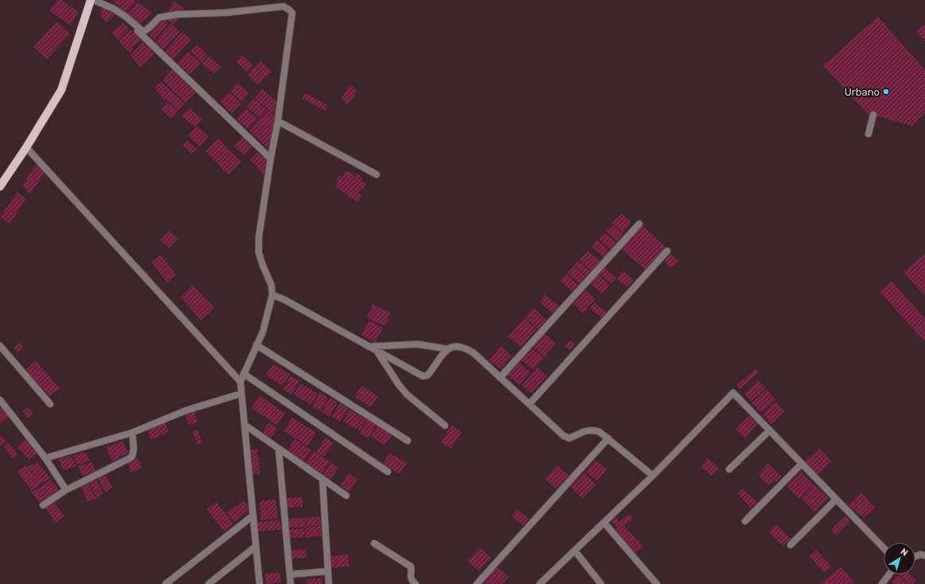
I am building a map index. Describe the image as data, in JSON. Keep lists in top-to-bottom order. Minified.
{"places":["Urbano"],"north":"top right"}
